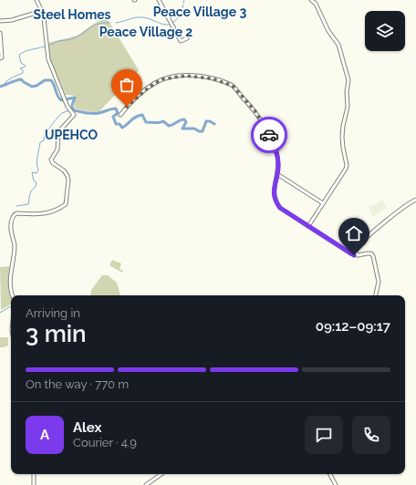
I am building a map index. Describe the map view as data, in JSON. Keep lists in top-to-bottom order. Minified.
{"districts":["Peace Village 3","Steel Homes","Peace Village 2","UPEHCO"],"page":{"heading":["3 min","Arriving in","09:12–09:17"],"panel":["Alex","Courier · 4.9"],"bar":"On the way · 770 m","round":"A"}}
